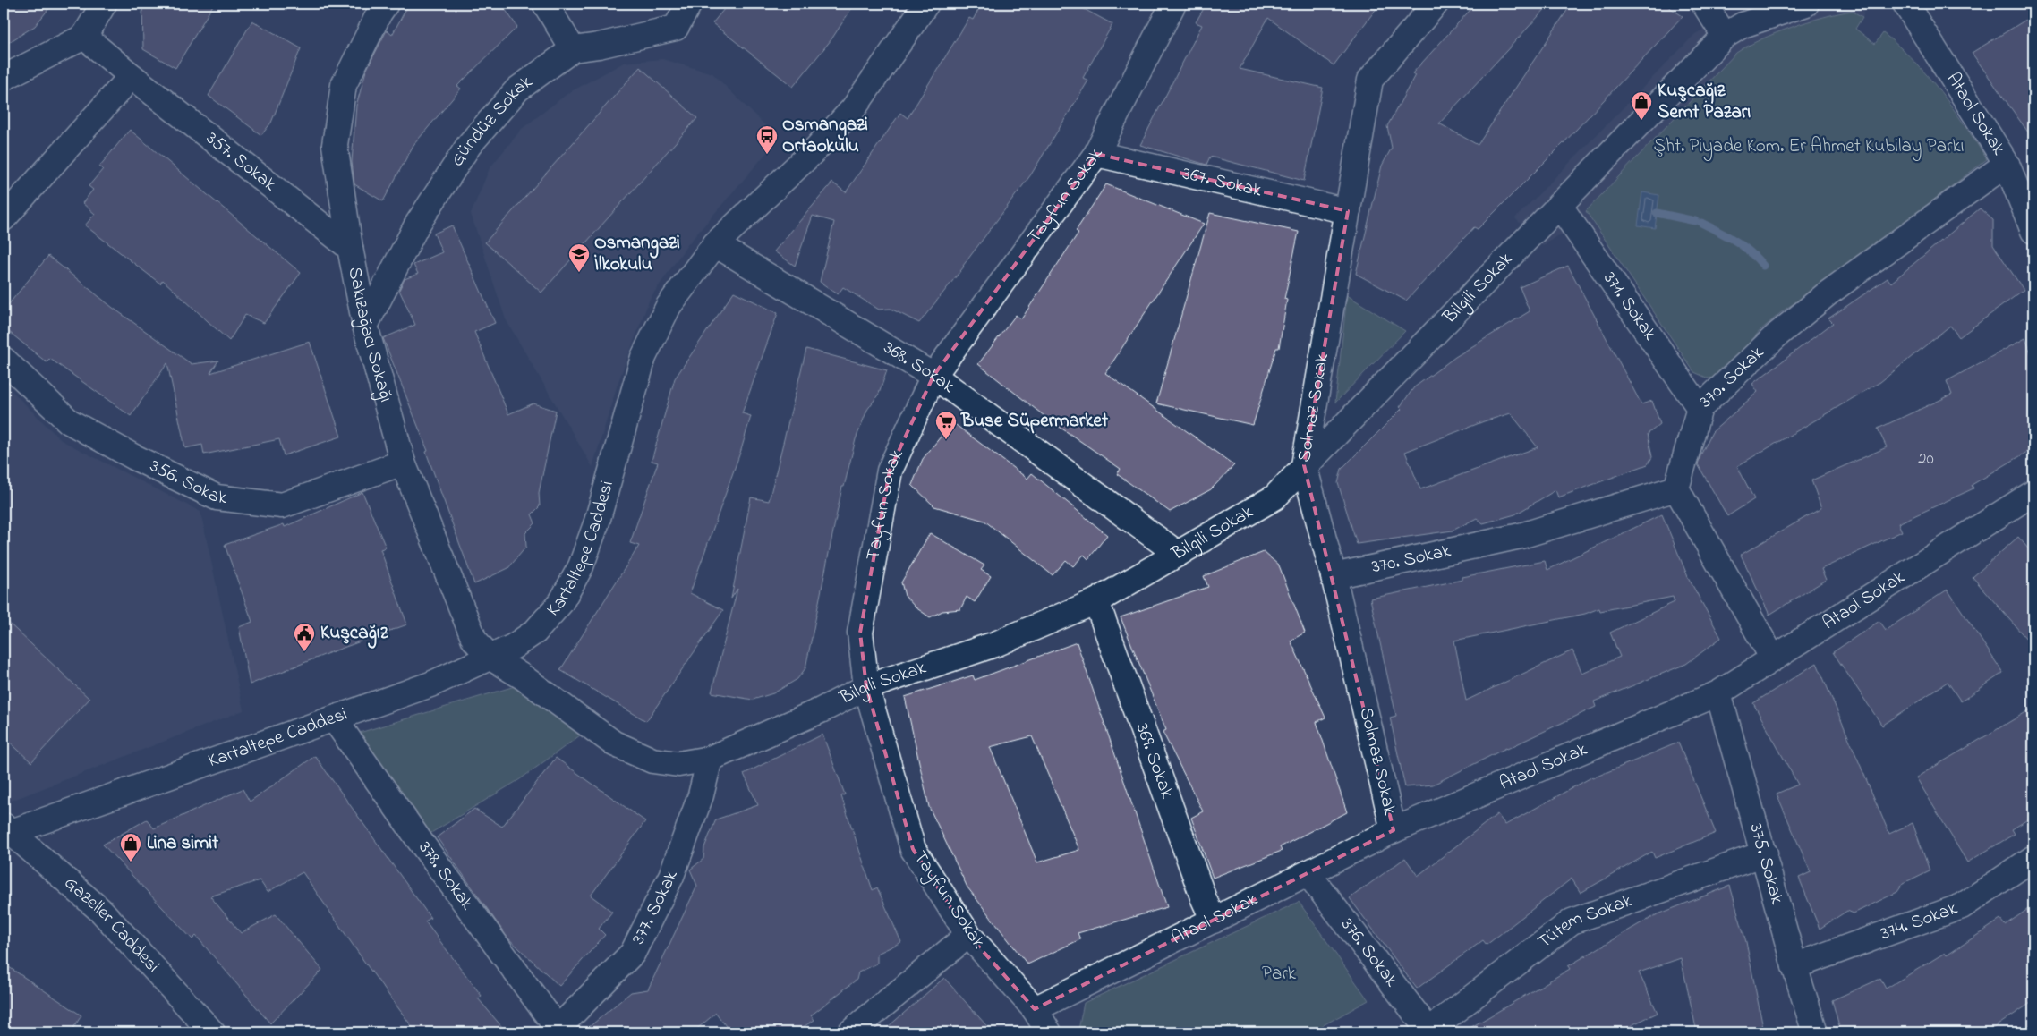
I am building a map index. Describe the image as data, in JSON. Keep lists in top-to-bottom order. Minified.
{"streets":{"street":["Ataol Sokak","Gündüz Sokak","357. Sokak","367. Sokak","Tayfun Sokak","Bilgili Sokak","371. Sokak","Sakızağacı Sokağı","368. Sokak","370. Sokak","Solmaz Sokak","356. Sokak","Kartaltepe Caddesi","369. Sokak","375. Sokak","378. Sokak","377. Sokak","374. Sokak","Tütem Sokak","Gazeller Caddesi","376. Sokak"]},"crossings":[["Ataol Sokak","Tayfun Sokak"],["Ataol Sokak","370. Sokak"],["Ataol Sokak","Solmaz Sokak"],["Ataol Sokak","369. Sokak"],["Ataol Sokak","375. Sokak"],["Ataol Sokak","376. Sokak"],["Gündüz Sokak","Sakızağacı Sokağı"],["357. Sokak","Sakızağacı Sokağı"],["367. Sokak","Tayfun Sokak"],["367. Sokak","Solmaz Sokak"],["Tayfun Sokak","Bilgili Sokak"],["Tayfun Sokak","368. Sokak"],["Bilgili Sokak","371. Sokak"],["Bilgili Sokak","Sakızağacı Sokağı"],["Bilgili Sokak","368. Sokak"],["Bilgili Sokak","Solmaz Sokak"],["Bilgili Sokak","Kartaltepe Caddesi"],["Bilgili Sokak","369. Sokak"],["Bilgili Sokak","377. Sokak"],["371. Sokak","370. Sokak"],["Sakızağacı Sokağı","356. Sokak"],["Sakızağacı Sokağı","Kartaltepe Caddesi"],["368. Sokak","Kartaltepe Caddesi"],["370. Sokak","Solmaz Sokak"],["Kartaltepe Caddesi","378. Sokak"],["Kartaltepe Caddesi","Gazeller Caddesi"],["375. Sokak","374. Sokak"],["375. Sokak","Tütem Sokak"],["378. Sokak","377. Sokak"],["Tütem Sokak","376. Sokak"]],"parks":["Şht. Piyade Kom. Er Ahmet Kubilay Parkı","Park"],"places":{"shop":["Kuşcağız Semt Pazarı","Lina simit"],"bus stop":["Osmangazi Ortaokulu"],"school or university":["Osmangazi İlkokulu"],"supermarket":["Buse Süpermarket"],"public building":["Kuşcağız"]},"house_numbers":["20"]}
